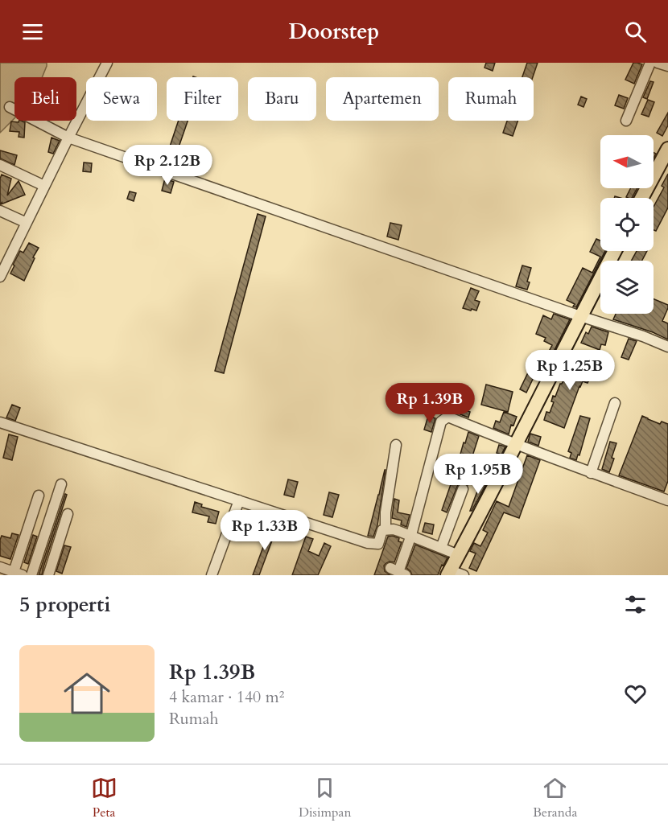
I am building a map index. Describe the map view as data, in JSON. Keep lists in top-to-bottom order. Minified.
{"north":"left","page":{"header":"Doorstep","chip":["Beli","Sewa","Filter","Baru","Apartemen","Rumah"],"price":["Rp 2.12B","Rp 1.25B","Rp 1.39B","Rp 1.95B","Rp 1.33B"],"heading":"5 properti","list":[{"name":"Rp 1.39B","note":"4 kamar · 140 m² · Rumah"}],"tabs":["Peta","Disimpan","Beranda"]}}
